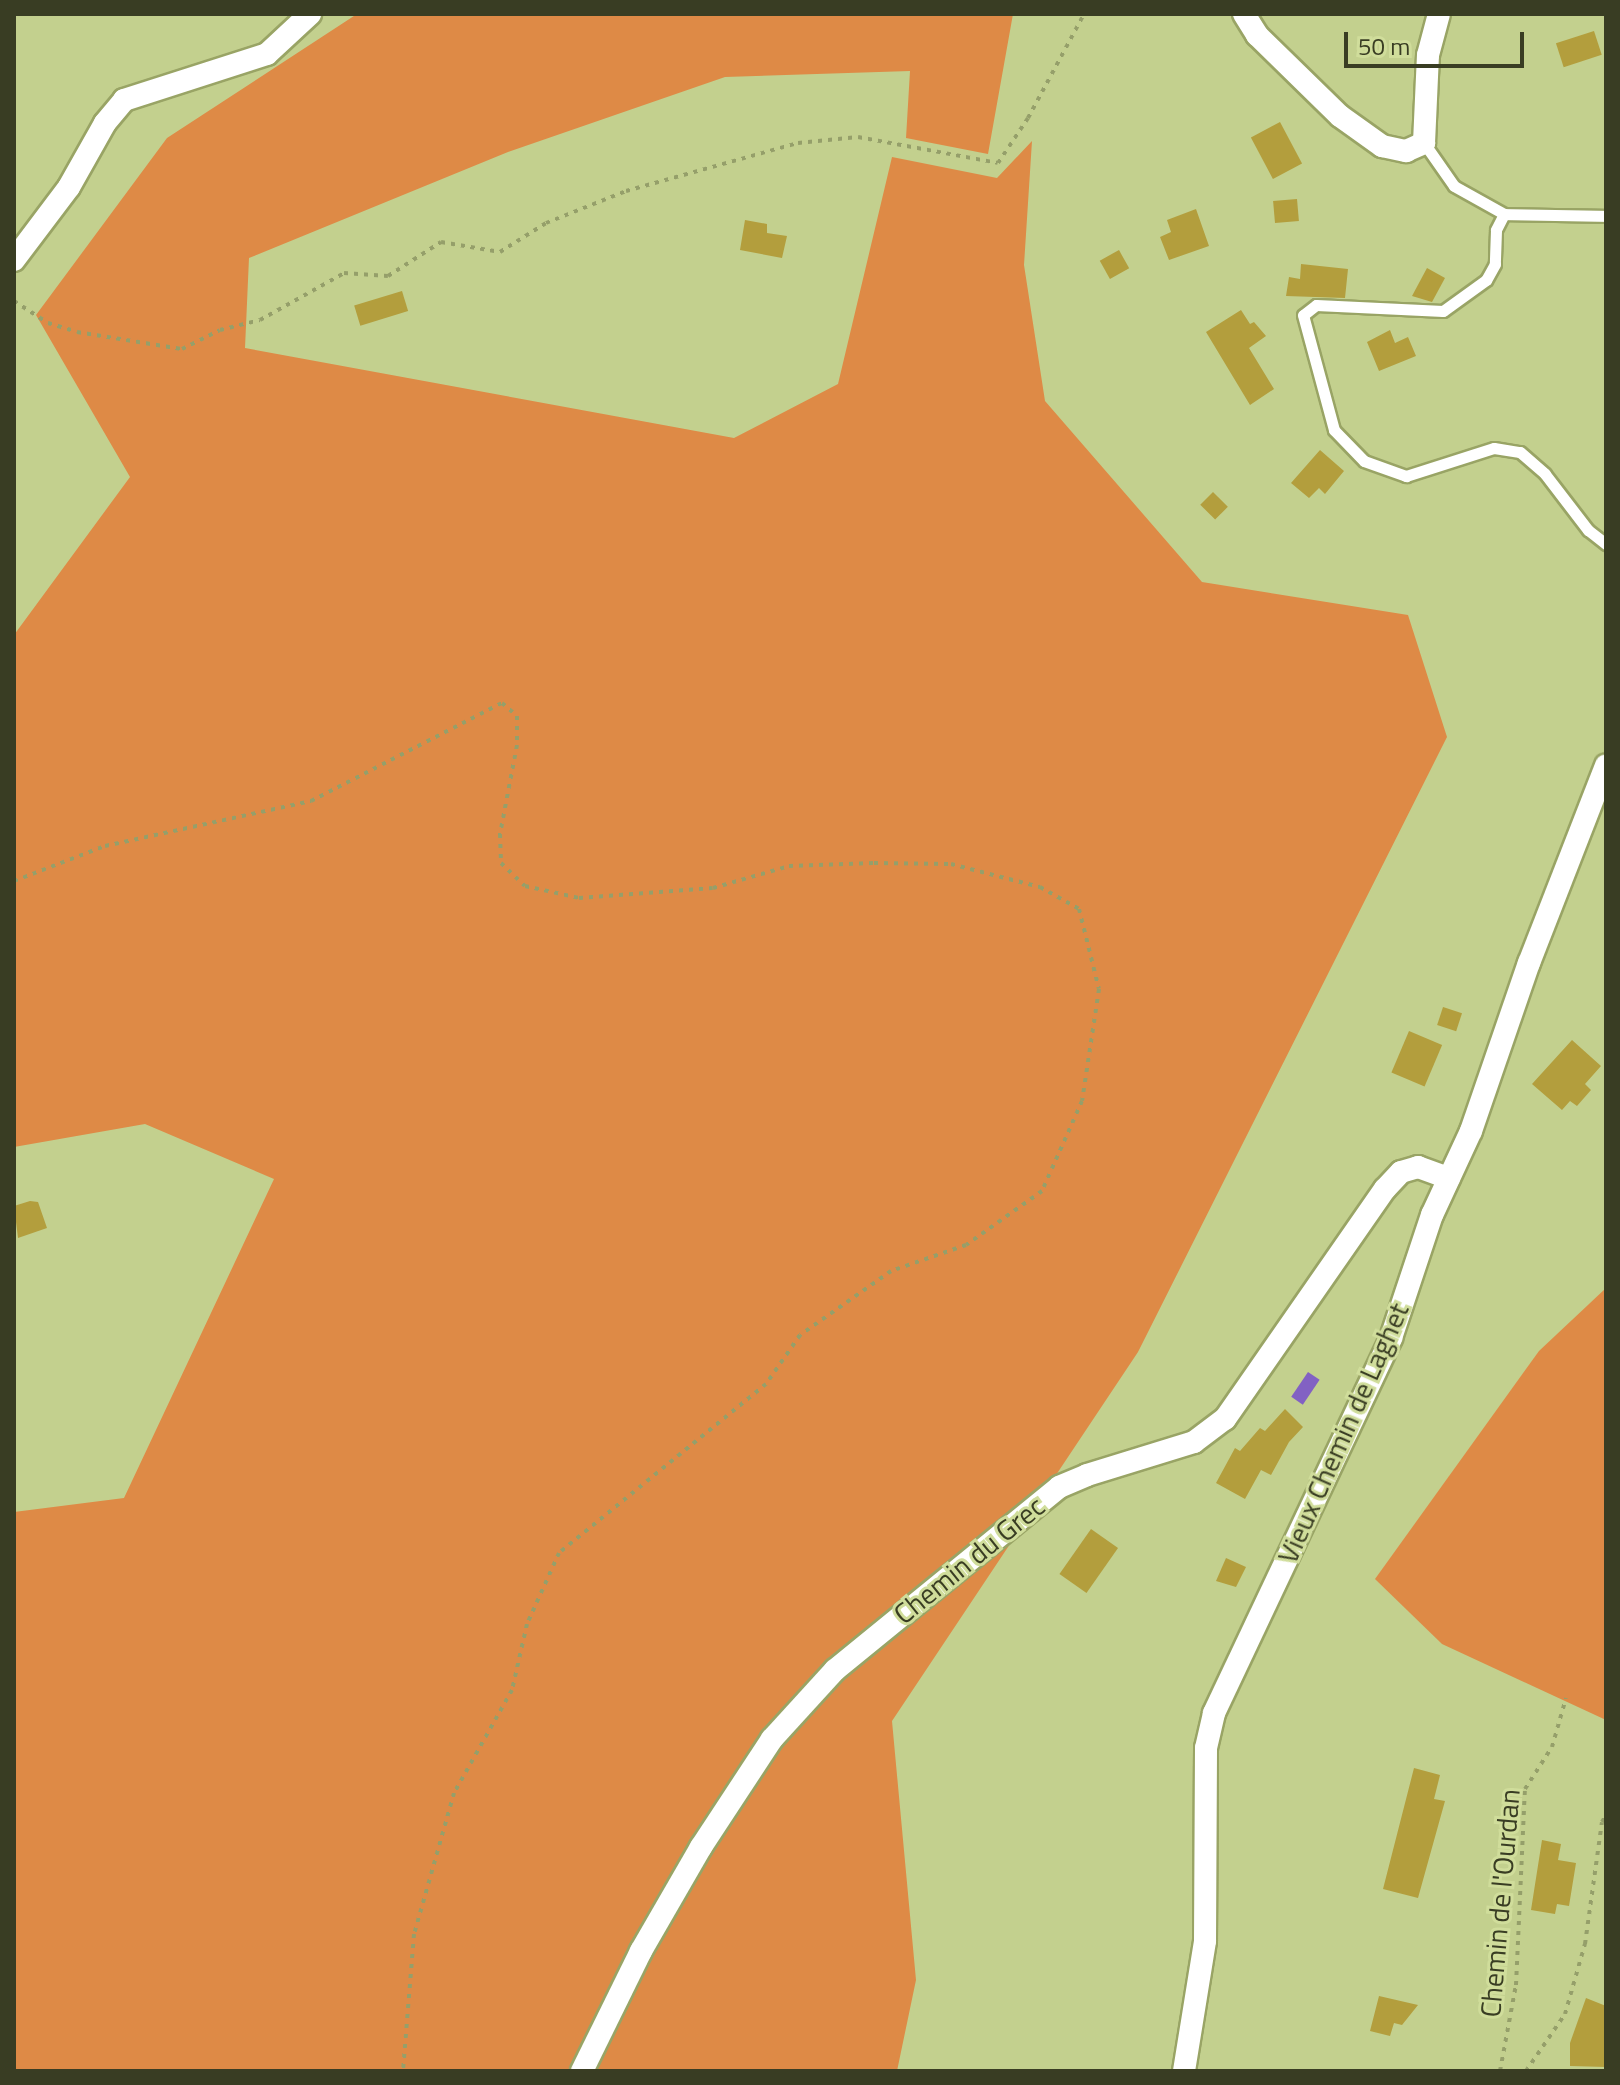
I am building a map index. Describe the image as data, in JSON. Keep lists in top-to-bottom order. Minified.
{"streets":{"street":["Vieux Chemin de Laghet","Chemin du Grec"],"path":["Chemin de l'Ourdan"]},"crossings":[["Vieux Chemin de Laghet","Chemin du Grec"]],"scale_bar":"50 m"}
